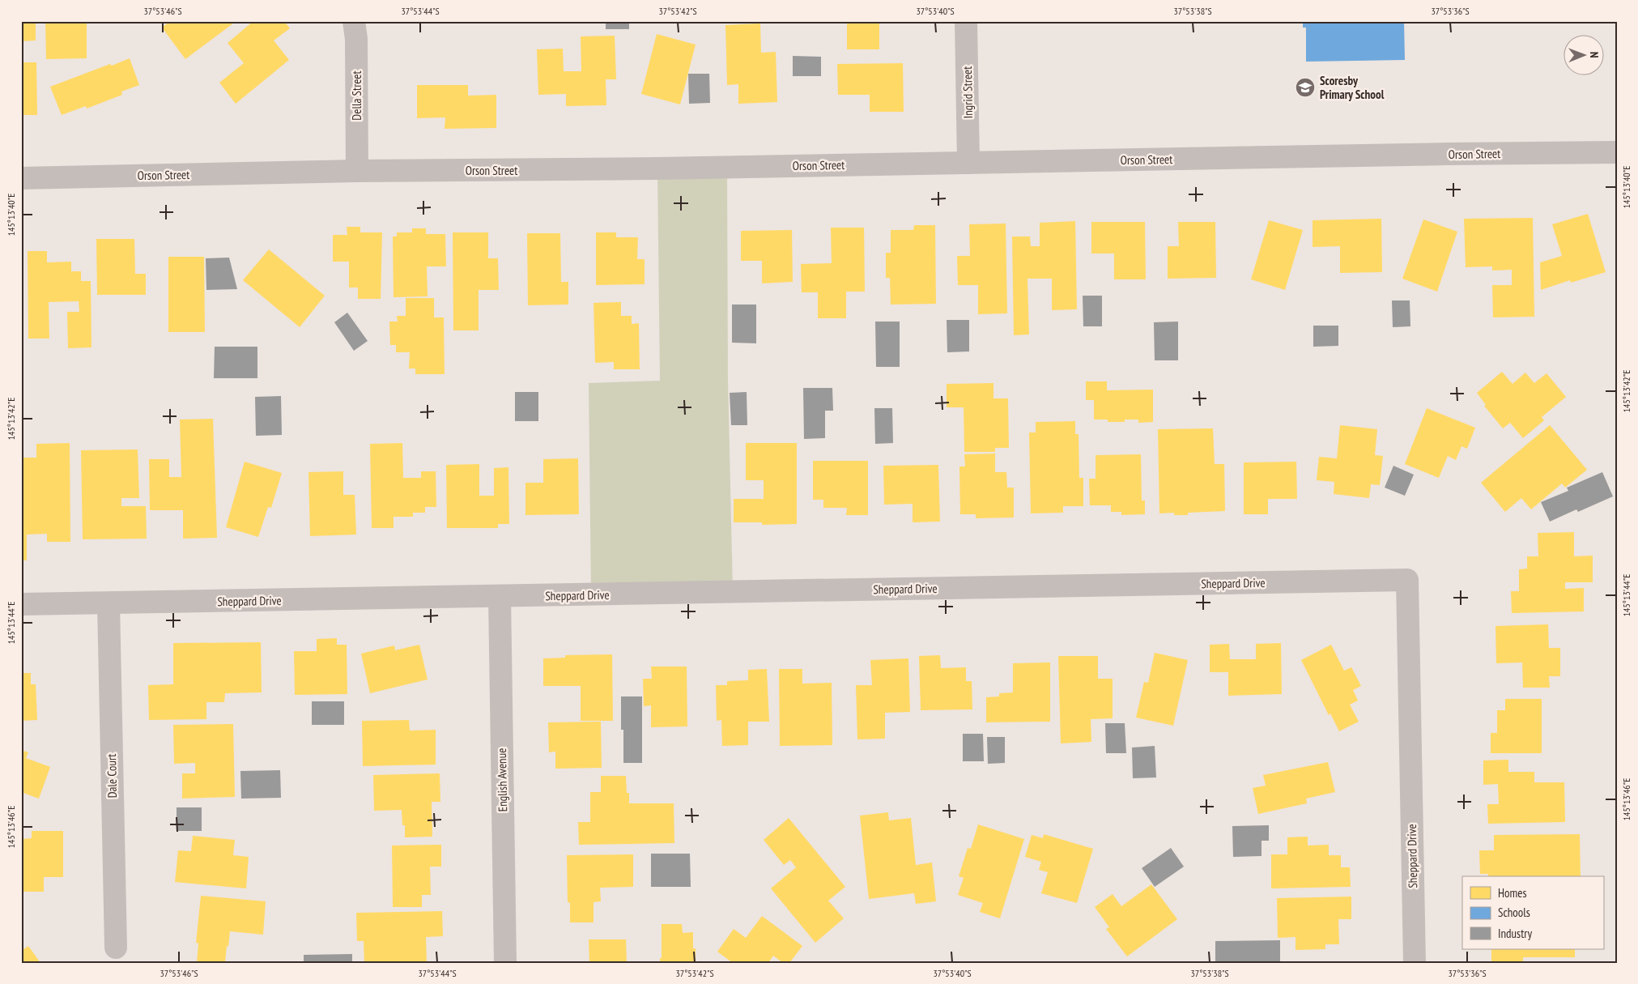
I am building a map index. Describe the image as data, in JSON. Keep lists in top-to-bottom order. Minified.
{"streets":{"street":["Ingrid Street","Della Street","Orson Street","Sheppard Drive","Dale Court","English Avenue"]},"crossings":[["Ingrid Street","Orson Street"],["Della Street","Orson Street"],["Sheppard Drive","Dale Court"],["Sheppard Drive","English Avenue"]],"places":{"school or university":["Scoresby Primary School"]},"legend":["Homes","Schools","Industry"],"north":"right","coordinates":["37°53'46\"S","37°53'44\"S","37°53'42\"S","37°53'40\"S","37°53'38\"S","37°53'36\"S","145°13'40\"E","145°13'42\"E","145°13'44\"E","145°13'46\"E"]}
